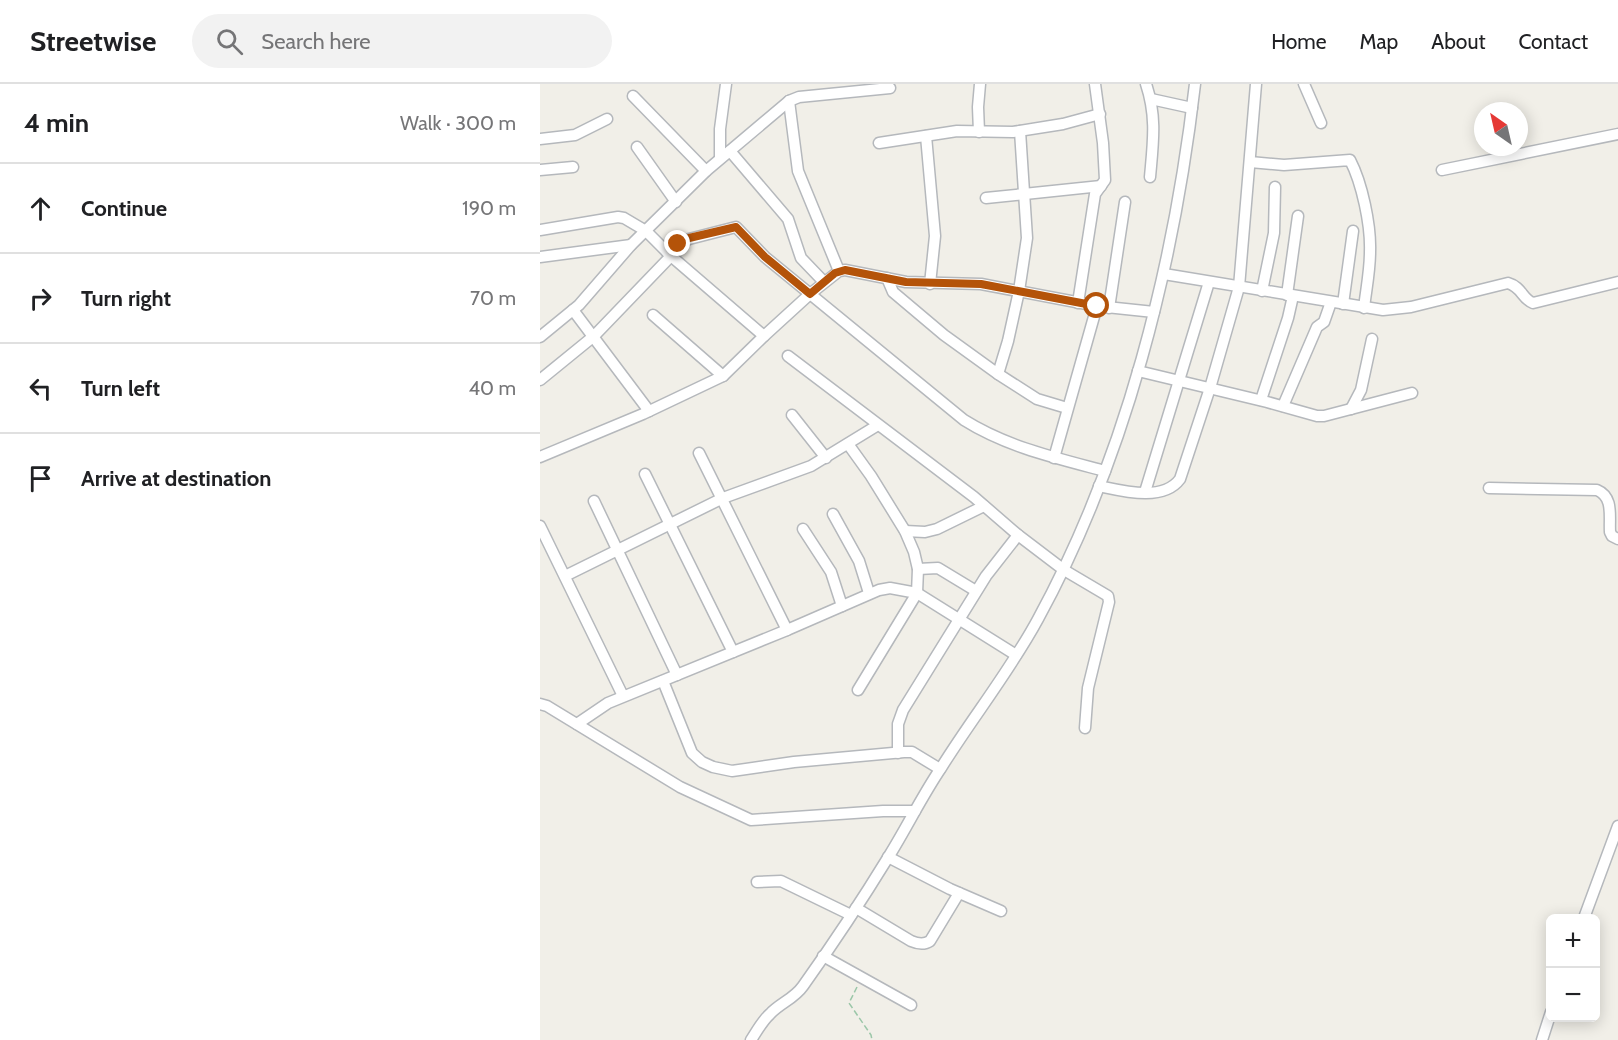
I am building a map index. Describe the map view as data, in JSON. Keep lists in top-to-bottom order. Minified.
{"north":"top left","page":{"header":"Streetwise","search":"Search here","nav":["Home","Map","About","Contact"],"heading":["4 min","Walk · 300 m"],"list":[["Continue","190 m"],["Turn right","70 m"],["Turn left","40 m"],"Arrive at destination"],"map_buttons":["+","−"]}}
